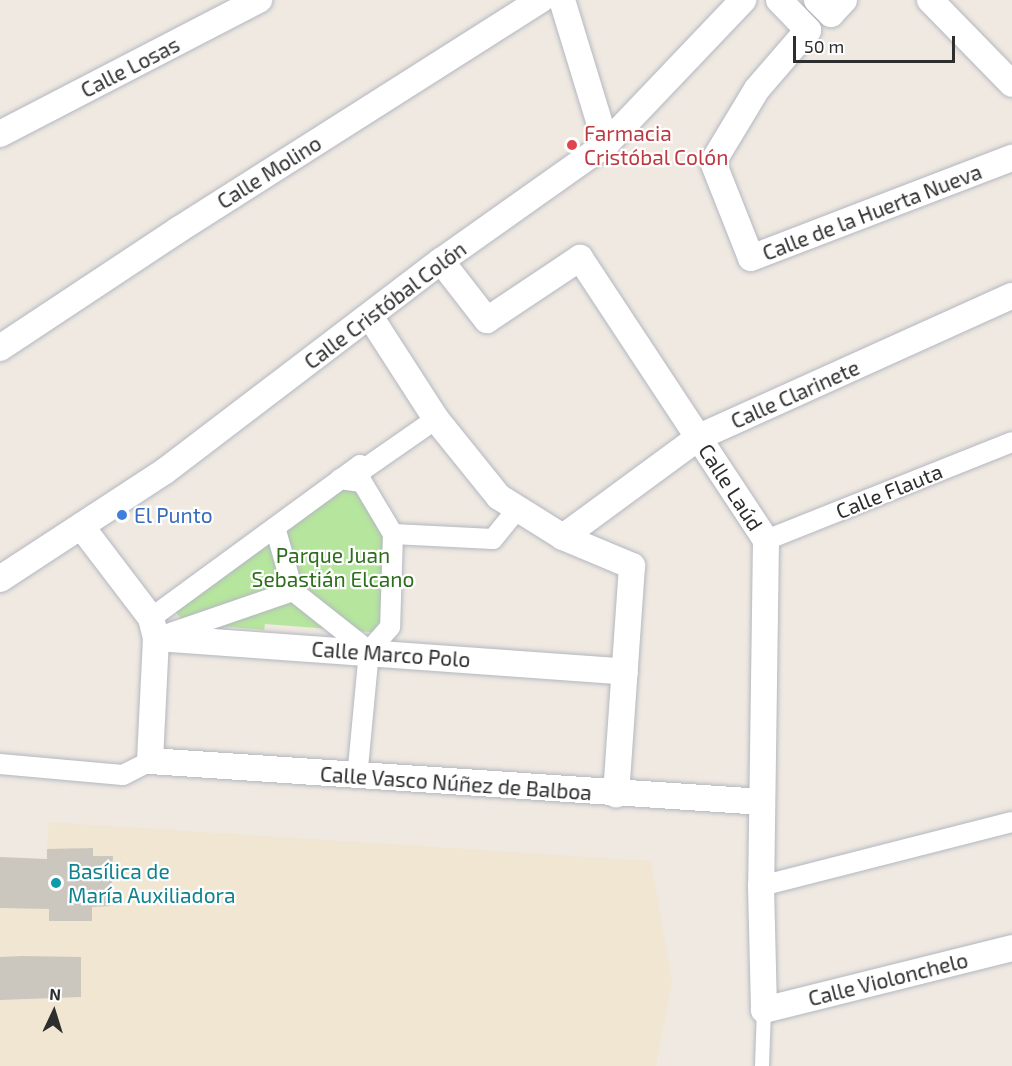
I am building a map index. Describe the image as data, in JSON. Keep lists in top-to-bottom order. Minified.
{"streets":{"street":["Calle Losas","Calle Molino","Calle de la Huerta Nueva","Calle Cristóbal Colón","Calle Clarinete","Calle Laúd","Calle Flauta","Calle Marco Polo","Calle Vasco Núñez de Balboa","Calle Violonchelo"]},"crossings":[["Calle Cristóbal Colón","Calle Laúd"],["Calle Clarinete","Calle Laúd"],["Calle Laúd","Calle Flauta"],["Calle Laúd","Calle Vasco Núñez de Balboa"],["Calle Laúd","Calle Violonchelo"]],"parks":["Parque Juan Sebastián Elcano"],"places":["Farmacia Cristóbal Colón","El Punto","Basílica de María Auxiliadora"],"scale_bar":"50 m","north":"top"}
